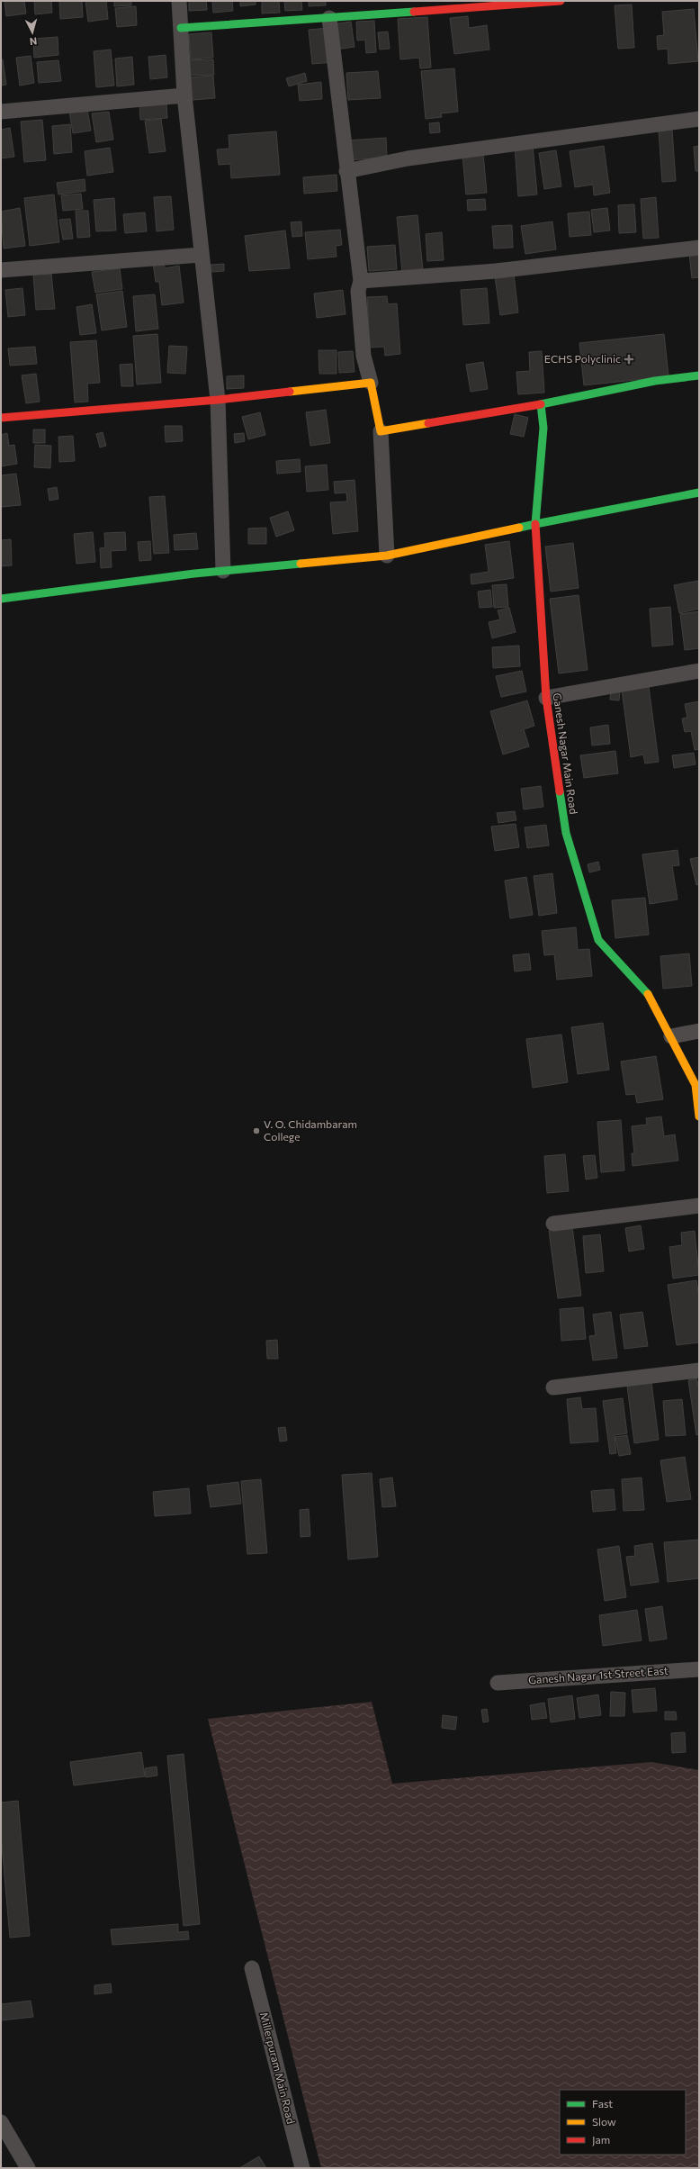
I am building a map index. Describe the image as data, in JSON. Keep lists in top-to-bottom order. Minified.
{"streets":{"street":["Ganesh Nagar Main Road","Ganesh Nagar 1st Street East","Millerpuram Main Road"]},"places":{"health":["ECHS Polyclinic"],"other":["V. O. Chidambaram College"]},"legend":["Fast","Slow","Jam"],"north":"bottom"}
